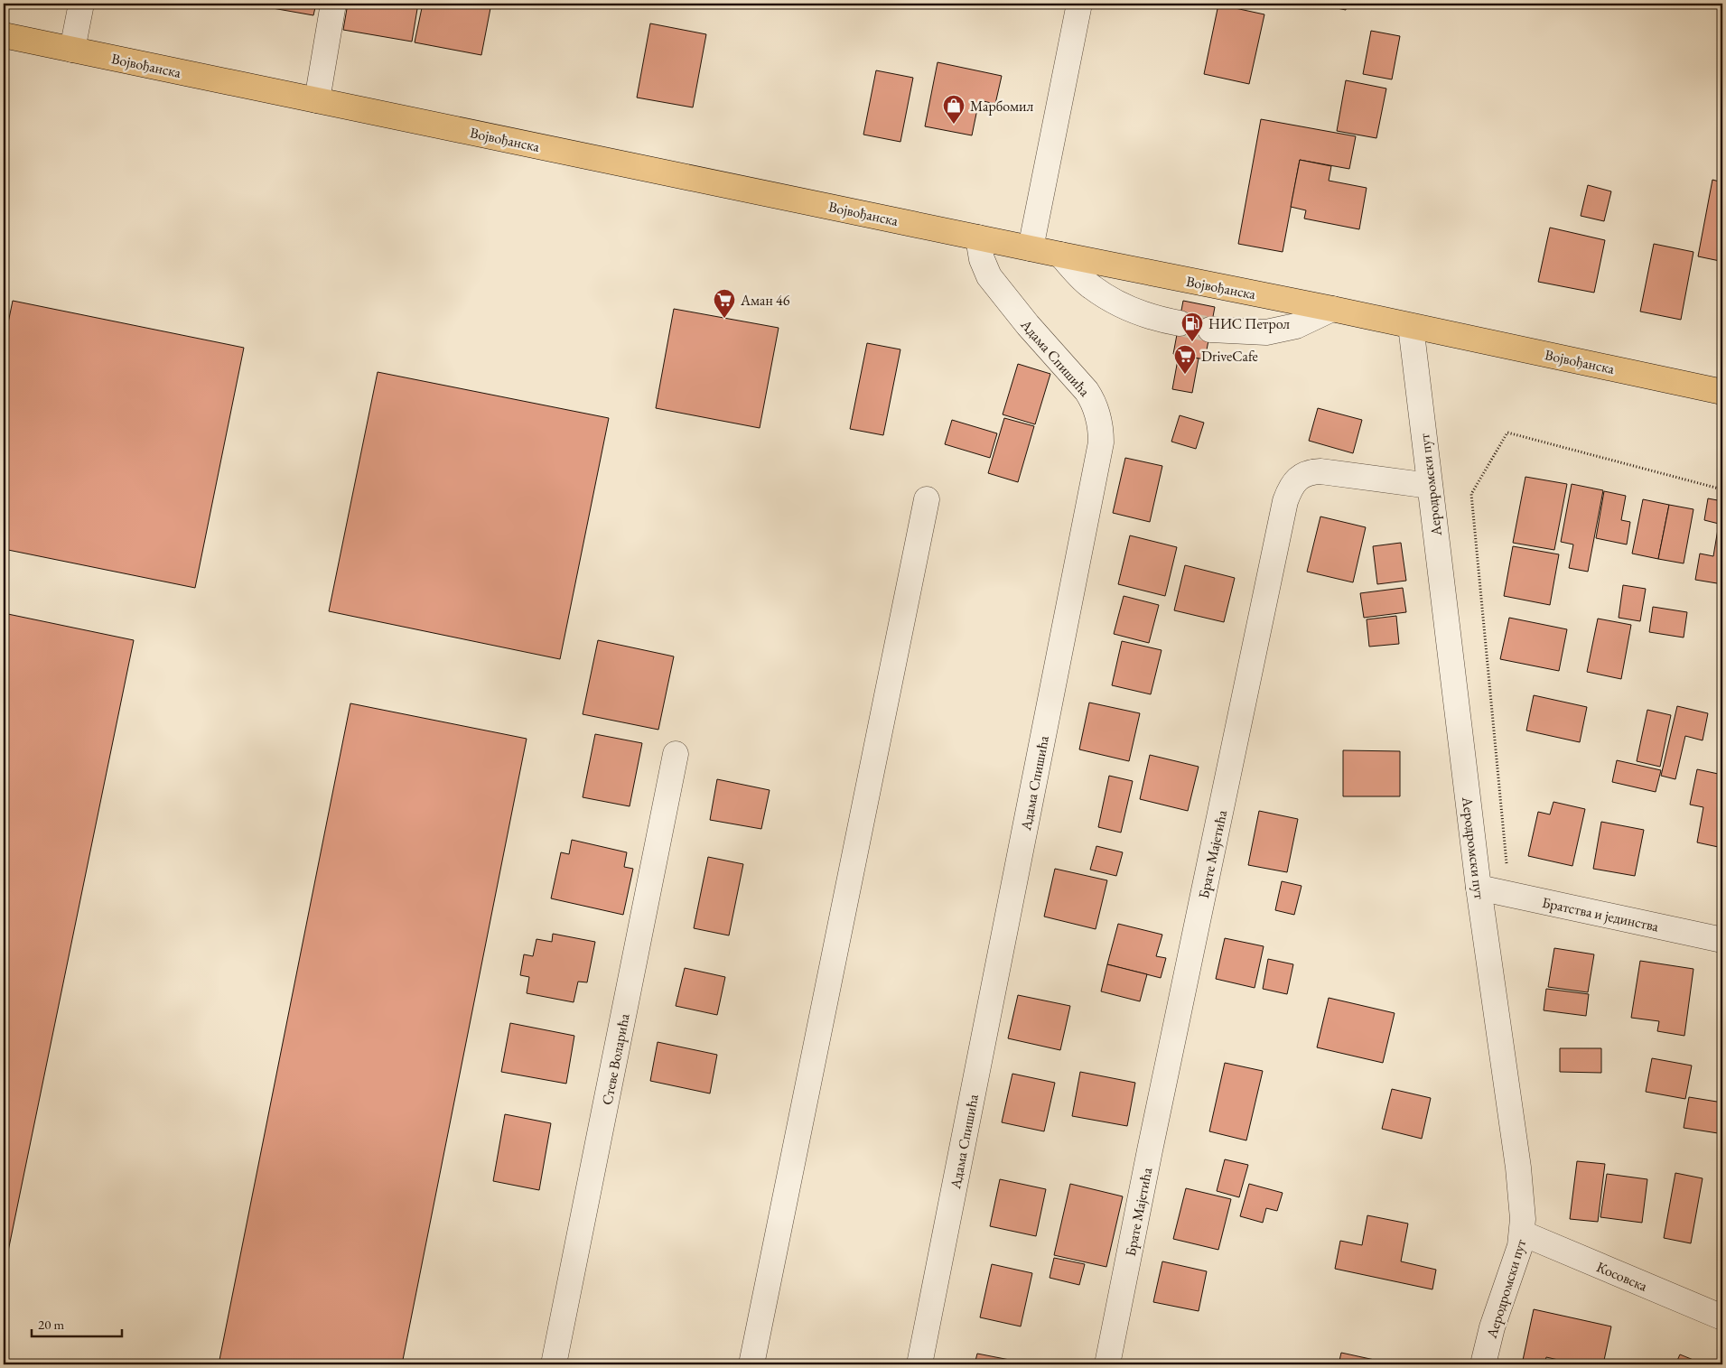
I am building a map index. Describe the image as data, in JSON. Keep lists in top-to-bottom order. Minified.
{"streets":{"main road":["Војвођанска"],"street":["Адама Спишића","Аеродромски пут","Брате Мајетића","Братства и јединства","Стеве Воларића","Косовска"]},"crossings":[["Војвођанска","Адама Спишића"],["Војвођанска","Аеродромски пут"],["Аеродромски пут","Брате Мајетића"],["Аеродромски пут","Братства и јединства"],["Аеродромски пут","Косовска"]],"places":{"shop":["Марбомил"],"supermarket":["Аман 46","DriveCafe"],"fuel station":["НИС Петрол"]},"scale_bar":"20 m"}
